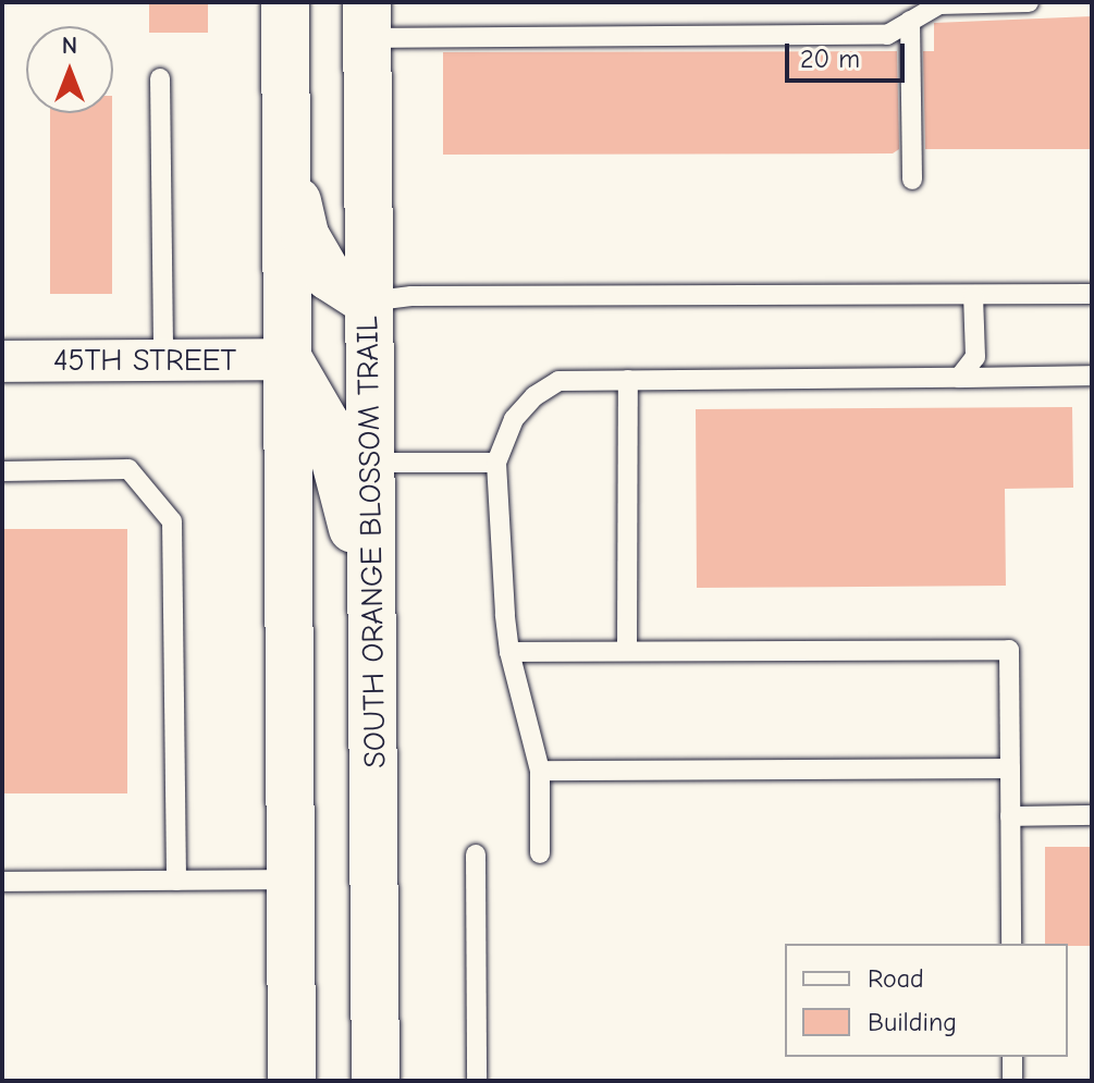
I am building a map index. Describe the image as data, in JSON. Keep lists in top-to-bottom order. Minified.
{"streets":{"main road":["SOUTH ORANGE BLOSSOM TRAIL"],"street":["45TH STREET"]},"legend":["Road","Building"],"scale_bar":"20 m","north":"top"}
